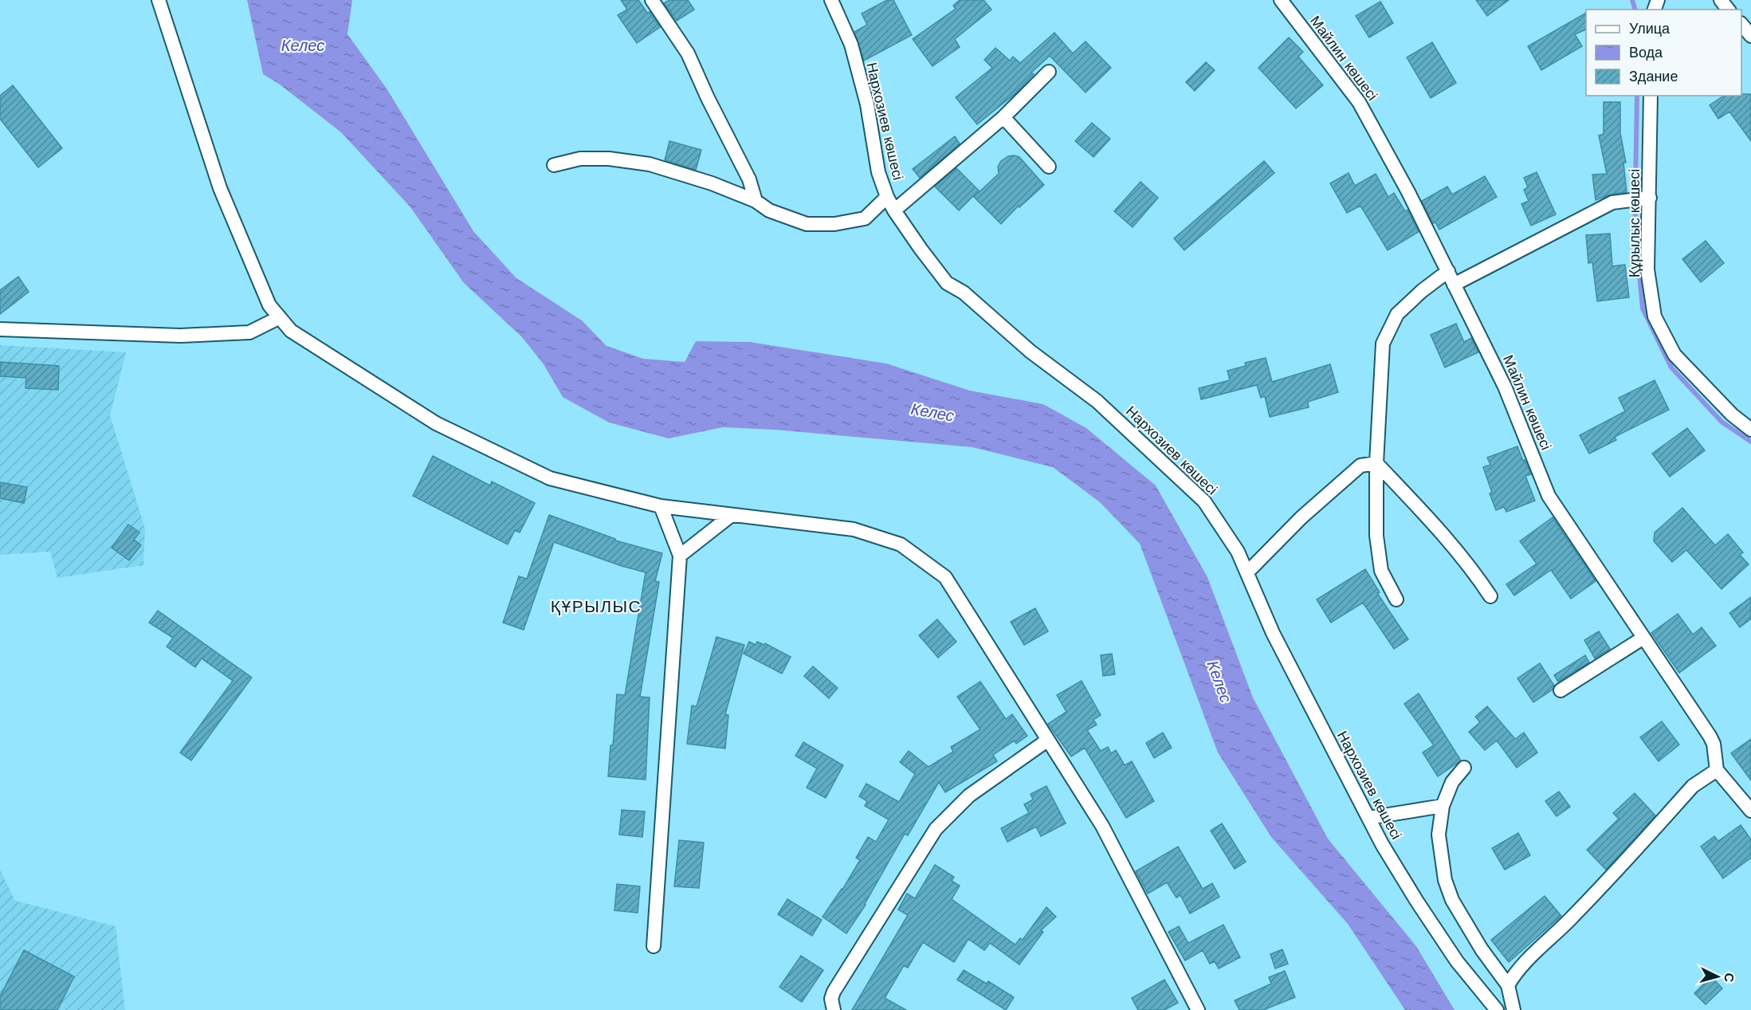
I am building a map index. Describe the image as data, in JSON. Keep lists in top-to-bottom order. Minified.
{"streets":{"street":["Майлин көшесі","Нархозиев көшесі","Құрылыс көшесі"]},"districts":["ҚҰРЫЛЫС"],"water":["Келес"],"legend":["Улица","Вода","Здание"],"north":"right"}
